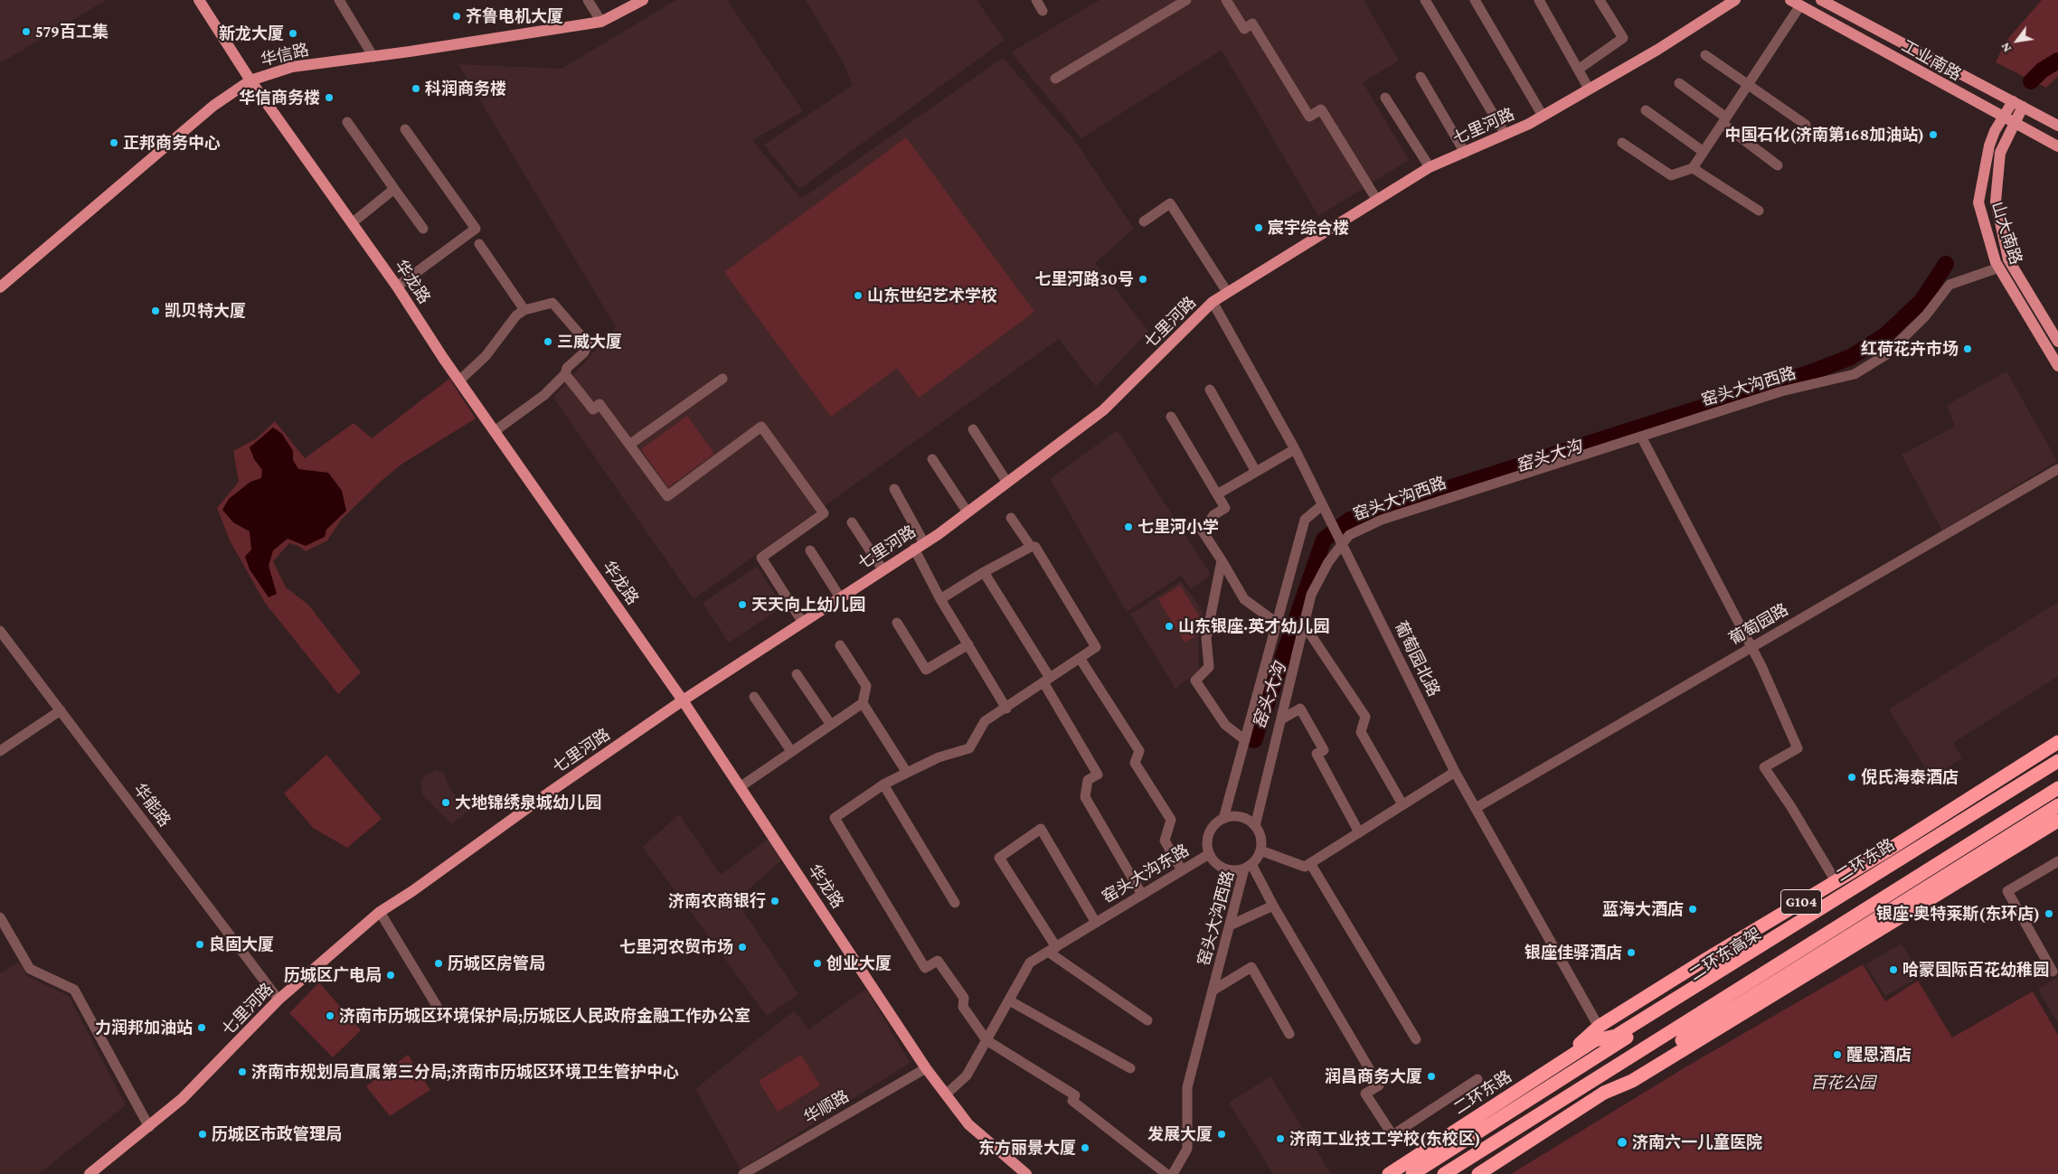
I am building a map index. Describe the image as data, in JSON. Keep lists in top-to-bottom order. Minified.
{"streets":{"highway":["二环东路","G104","二环东高架"],"main road":["华信路","工业南路","七里河路","山大南路","华龙路"],"street":["窑头大沟西路","葡萄园路","葡萄园北路","华能路","窑头大沟东路","华顺路"]},"crossings":[["华信路","华龙路"],["工业南路","山大南路"],["七里河路","华龙路"],["七里河路","葡萄园北路"],["七里河路","华能路"],["山大南路","窑头大沟西路"],["华龙路","窑头大沟东路"],["华龙路","华顺路"],["窑头大沟西路","葡萄园北路"],["窑头大沟西路","窑头大沟东路"],["葡萄园路","葡萄园北路"],["葡萄园北路","二环东路"],["葡萄园北路","窑头大沟东路"]],"water":["窑头大沟"],"parks":["百花公园"],"places":["齐鲁电机大厦","579百工集","新龙大厦","科润商务楼","华信商务楼","中国石化(济南第168加油站)","正邦商务中心","宸宇综合楼","七里河路30号","山东世纪艺术学校","凯贝特大厦","三威大厦","红荷花卉市场","七里河小学","天天向上幼儿园","山东银座·英才幼儿园","倪氏海泰酒店","大地锦绣泉城幼儿园","济南农商银行","蓝海大酒店","银座·奥特莱斯(东环店)","良固大厦","七里河农贸市场","银座佳驿酒店","历城区房管局","创业大厦","哈蒙国际百花幼稚园","历城区广电局","济南市历城区环境保护局;历城区人民政府金融工作办公室","力润邦加油站","醒恩酒店","济南市规划局直属第三分局;济南市历城区环境卫生管护中心","润昌商务大厦","历城区市政管理局","发展大厦","济南工业技工学校(东校区)","济南六一儿童医院","东方丽景大厦"],"north":"bottom left"}
